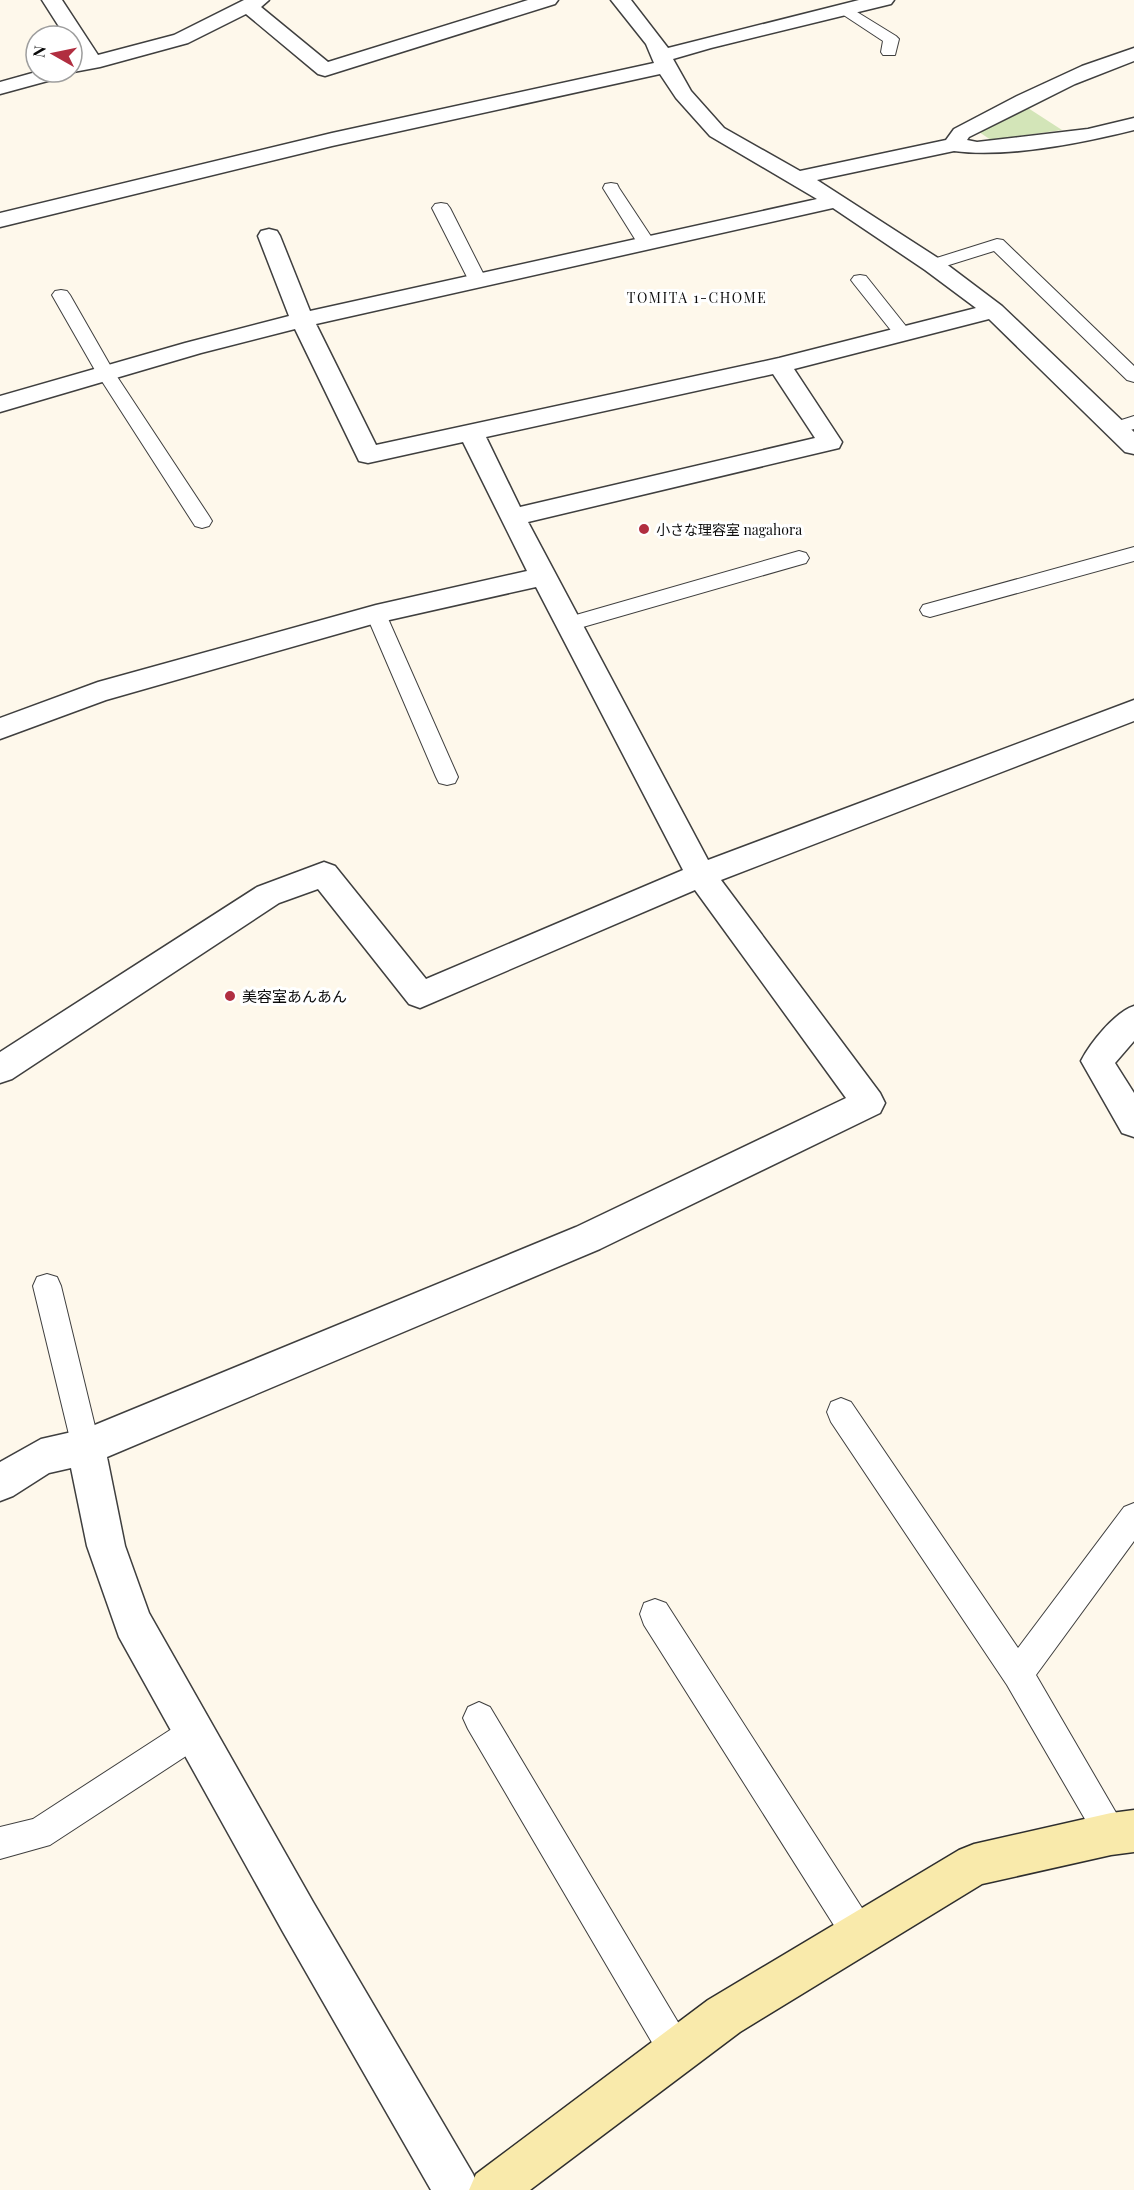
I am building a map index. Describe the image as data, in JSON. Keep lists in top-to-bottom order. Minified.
{"districts":["TOMITA 1-CHOME"],"places":["小さな理容室 nagahora","美容室あんあん"],"north":"left"}
